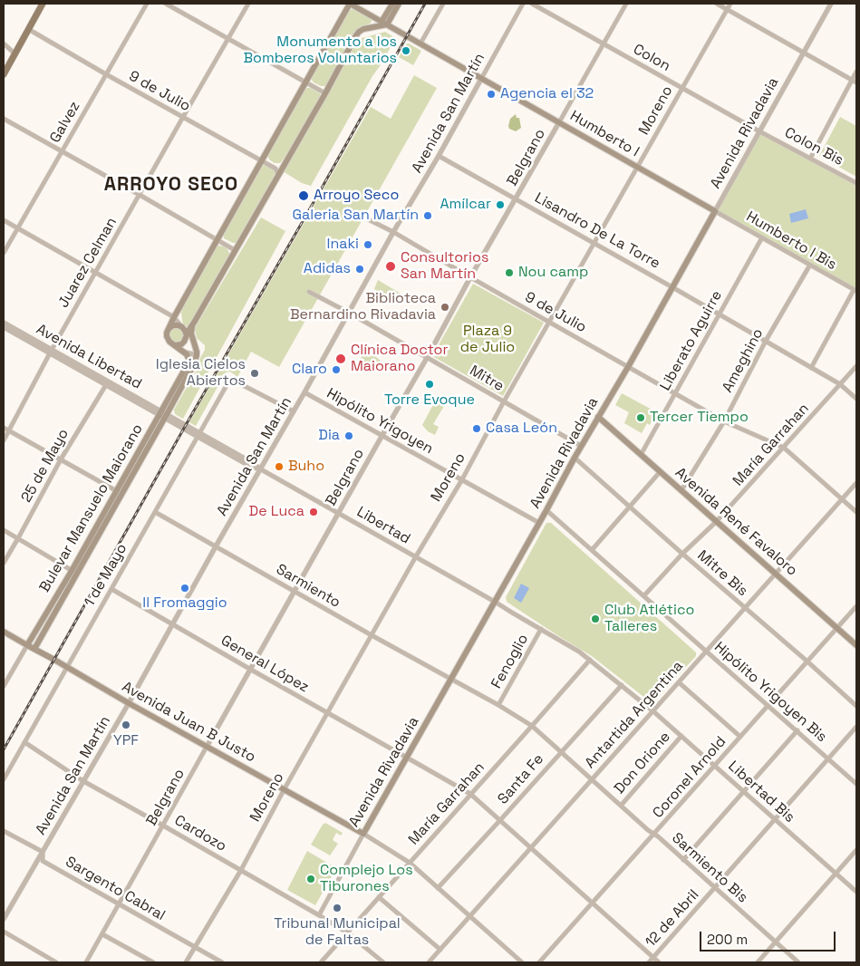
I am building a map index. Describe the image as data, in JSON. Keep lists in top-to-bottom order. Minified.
{"streets":{"main road":["Avenida Rivadavia","Humberto I","Bulevar Mansuelo Maiorano","Avenida René Favaloro","Avenida Juan B Justo"],"street":["Colon","9 de Julio","Moreno","Avenida San Martín","Galvez","Colon Bis","Belgrano","Lisandro De La Torre","Humberto I Bis","Juarez Celman","Liberato Aguirre","Avenida Libertad","Ameghino","Mitre","Hipólito Yrigoyen","María Garrahan","25 de Mayo","Libertad","Mitre Bis","1 de Mayo","Sarmiento","Fenoglio","General López","Hipólito Yrigoyen Bis","Antartida Argentina","Don Orione","Coronel Arnold","Santa Fe","Libertad Bis","Cardozo","Sarmiento Bis","Sargento Cabral","12 de Abril"]},"crossings":[["Colon","Moreno"],["Colon","Avenida Rivadavia"],["Colon","Colon Bis"],["Colon","Belgrano"],["9 de Julio","Moreno"],["9 de Julio","Avenida San Martín"],["9 de Julio","Galvez"],["9 de Julio","Avenida Rivadavia"],["9 de Julio","Belgrano"],["9 de Julio","Juarez Celman"],["9 de Julio","Liberato Aguirre"],["9 de Julio","Ameghino"],["9 de Julio","María Garrahan"],["9 de Julio","Antartida Argentina"],["Moreno","Humberto I"],["Moreno","Lisandro De La Torre"],["Moreno","Mitre"],["Moreno","Hipólito Yrigoyen"],["Moreno","Libertad"],["Moreno","Sarmiento"],["Moreno","General López"],["Moreno","Avenida Juan B Justo"],["Moreno","Cardozo"],["Moreno","Sargento Cabral"],["Avenida San Martín","Humberto I"],["Avenida San Martín","Lisandro De La Torre"],["Avenida San Martín","Avenida Libertad"],["Avenida San Martín","Mitre"],["Avenida San Martín","Hipólito Yrigoyen"],["Avenida San Martín","Libertad"],["Avenida San Martín","1 de Mayo"],["Avenida San Martín","Sarmiento"],["Avenida San Martín","General López"],["Avenida San Martín","Avenida Juan B Justo"],["Avenida San Martín","Cardozo"],["Avenida San Martín","Sargento Cabral"],["Avenida Rivadavia","Humberto I"],["Avenida Rivadavia","Colon Bis"],["Avenida Rivadavia","Lisandro De La Torre"],["Avenida Rivadavia","Humberto I Bis"],["Avenida Rivadavia","Mitre"],["Avenida Rivadavia","Hipólito Yrigoyen"],["Avenida Rivadavia","Avenida René Favaloro"],["Avenida Rivadavia","Libertad"],["Avenida Rivadavia","Mitre Bis"],["Avenida Rivadavia","Sarmiento"],["Avenida Rivadavia","General López"],["Avenida Rivadavia","Hipólito Yrigoyen Bis"],["Avenida Rivadavia","Avenida Juan B Justo"],["Avenida Rivadavia","Libertad Bis"],["Avenida Rivadavia","Cardozo"],["Avenida Rivadavia","Sarmiento Bis"],["Humberto I","Belgrano"],["Humberto I","Humberto I Bis"],["Belgrano","Lisandro De La Torre"],["Belgrano","Mitre"],["Belgrano","Hipólito Yrigoyen"],["Belgrano","Libertad"],["Belgrano","Sarmiento"],["Belgrano","General López"],["Belgrano","Avenida Juan B Justo"],["Belgrano","Cardozo"],["Belgrano","Sargento Cabral"],["Lisandro De La Torre","Liberato Aguirre"],["Lisandro De La Torre","Ameghino"],["Lisandro De La Torre","María Garrahan"],["Humberto I Bis","Liberato Aguirre"],["Humberto I Bis","Ameghino"],["Juarez Celman","Avenida Libertad"],["Liberato Aguirre","Avenida René Favaloro"],["Avenida Libertad","25 de Mayo"],["Avenida Libertad","Bulevar Mansuelo Maiorano"],["Avenida Libertad","Libertad"],["Avenida Libertad","1 de Mayo"],["Ameghino","Avenida René Favaloro"],["María Garrahan","Avenida René Favaloro"],["María Garrahan","Mitre Bis"],["María Garrahan","General López"],["María Garrahan","Hipólito Yrigoyen Bis"],["María Garrahan","Libertad Bis"],["María Garrahan","Cardozo"],["María Garrahan","Sarmiento Bis"],["Bulevar Mansuelo Maiorano","Avenida Juan B Justo"],["Avenida René Favaloro","Antartida Argentina"],["Avenida René Favaloro","Coronel Arnold"],["Libertad","Libertad Bis"],["Mitre Bis","Antartida Argentina"],["Mitre Bis","Coronel Arnold"],["1 de Mayo","Sarmiento"],["1 de Mayo","General López"],["1 de Mayo","Avenida Juan B Justo"],["1 de Mayo","Cardozo"],["Sarmiento","Sarmiento Bis"],["Fenoglio","Libertad Bis"],["Fenoglio","Sarmiento Bis"],["General López","Antartida Argentina"],["General López","Coronel Arnold"],["General López","Santa Fe"],["Hipólito Yrigoyen Bis","Antartida Argentina"],["Hipólito Yrigoyen Bis","Coronel Arnold"],["Hipólito Yrigoyen Bis","12 de Abril"],["Antartida Argentina","Libertad Bis"],["Antartida Argentina","Sarmiento Bis"],["Don Orione","Libertad Bis"],["Don Orione","Sarmiento Bis"],["Coronel Arnold","Libertad Bis"],["Coronel Arnold","Sarmiento Bis"],["Santa Fe","Libertad Bis"],["Santa Fe","Sarmiento Bis"],["Libertad Bis","12 de Abril"],["Sarmiento Bis","12 de Abril"]],"districts":["ARROYO SECO"],"parks":["Plaza 9 de Julio"],"places":["Monumento a los Bomberos Voluntarios","Agencia el 32","Arroyo Seco","Amílcar","Galeria San Martín","Inaki","Consultorios San Martín","Adidas","Nou camp","Biblioteca Bernardino Rivadavia","Clínica Doctor Maiorano","Claro","Iglesia Cielos Abiertos","Torre Evoque","Tercer Tiempo","Casa León","Dia","Buho","De Luca","Il Fromaggio","Club Atlético Talleres","YPF","Complejo Los Tiburones","Tribunal Municipal de Faltas"],"scale_bar":"200 m"}
